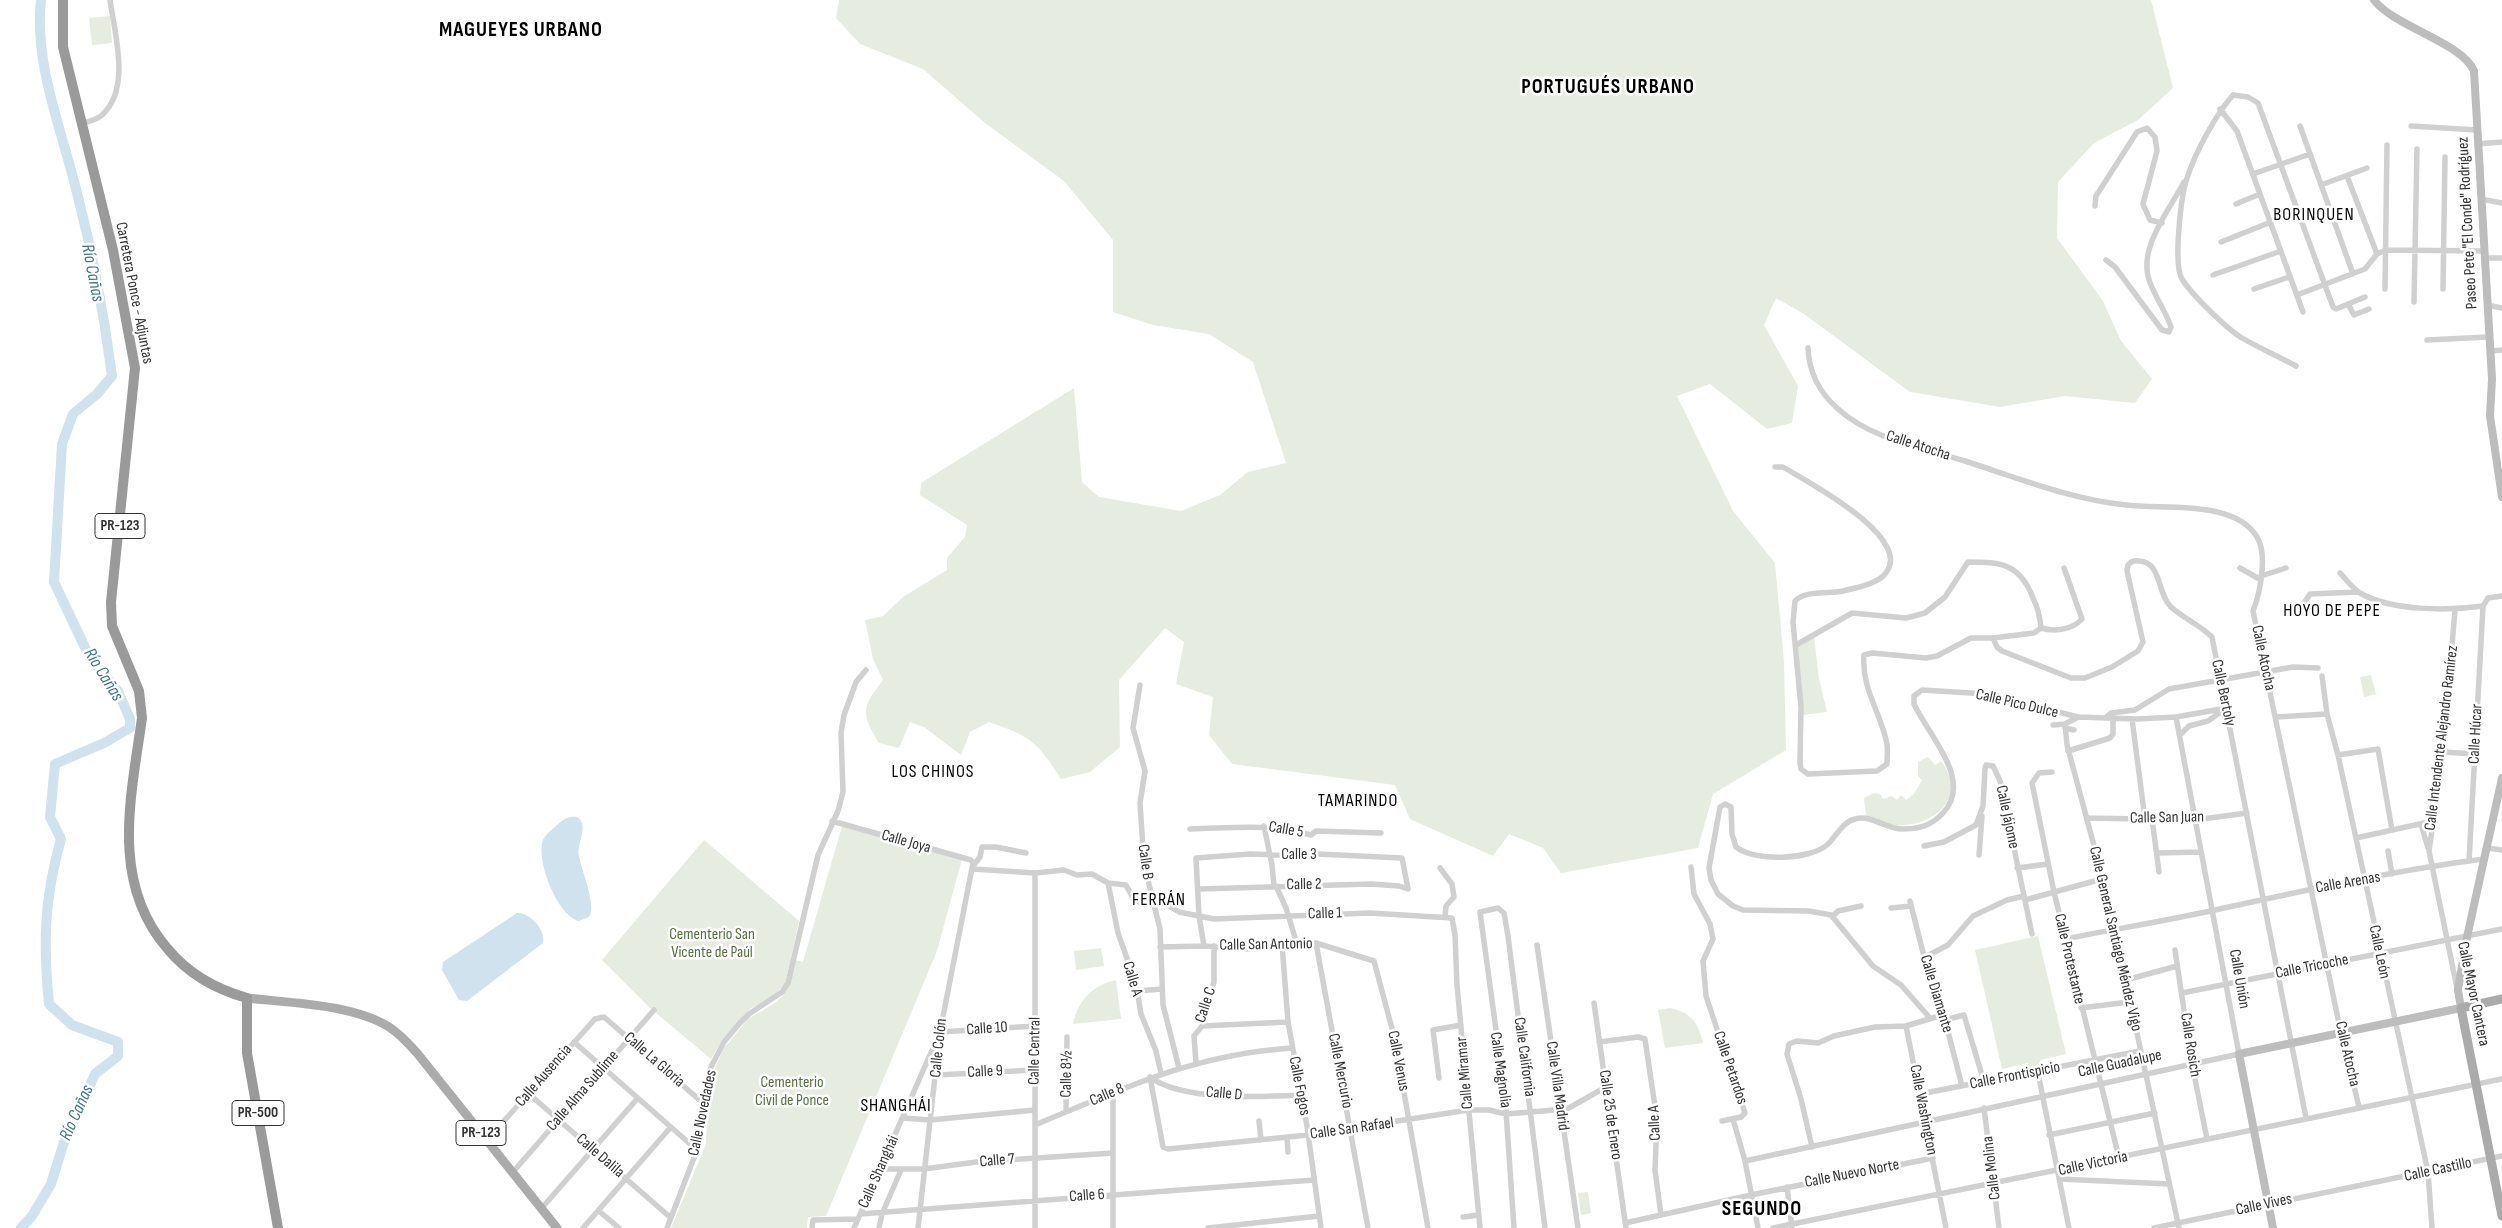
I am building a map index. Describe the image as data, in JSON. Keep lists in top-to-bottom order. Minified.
{"streets":{"highway":["Carretera Ponce - Adjuntas","PR-123","PR-500"],"main road":["Calle Mayor Cantera","Calle Guadalupe"],"street":["Paseo Pete \"El Conde\" Rodríguez","Calle Atocha","Calle Bertoly","Calle Pico Dulce","Calle Húcar","Calle Intendente Alejandro Ramírez","Calle Jájome","Calle San Juan","Calle 5","Calle Joya","Calle 3","Calle B","Calle Arenas","Calle 2","Calle 1","Calle General Santiago Méndez Vigo","Calle San Antonio","Calle León","Calle Protestante","Calle Tricoche","Calle A","Calle Unión","Calle Diamante","Calle C","Calle 10","Calle Rosich","Calle Colón","Calle Central","Calle California","Calle La Gloria","Calle Venus","Calle Petardos","Calle Magnolia","Calle Mercurio","Calle 9","Calle Miramar","Calle 8½","Calle Ausencia","Calle Frontispicio","Calle Fogos","Calle Villa Madrid","Calle Alma Sublime","Calle D","Calle 8","Calle Washington","Calle Novedades","Calle 25 de Enero","Calle San Rafael","Calle Dalila","Calle 7","Calle Victoria","Calle Molina","Calle Castillo","Calle Shanghái","Calle Nuevo Norte","Calle 6","Calle Vives"]},"crossings":[["Carretera Ponce - Adjuntas","PR-123"],["Carretera Ponce - Adjuntas","Calle Ausencia"],["Carretera Ponce - Adjuntas","PR-500"],["Calle Atocha","Calle Arenas"],["Calle Atocha","Calle Tricoche"],["Calle Atocha","Calle Guadalupe"],["Calle Atocha","Calle Victoria"],["PR-123","Calle Ausencia"],["PR-123","Calle Alma Sublime"],["Calle Bertoly","Calle Pico Dulce"],["Calle Bertoly","Calle San Juan"],["Calle Bertoly","Calle Arenas"],["Calle Bertoly","Calle Tricoche"],["Calle Bertoly","Calle Guadalupe"],["Calle Bertoly","Calle Victoria"],["Calle Pico Dulce","Calle Unión"],["Calle Húcar","Calle Arenas"],["Calle Intendente Alejandro Ramírez","Calle Arenas"],["Calle Intendente Alejandro Ramírez","Calle Mayor Cantera"],["Calle San Juan","Calle General Santiago Méndez Vigo"],["Calle San Juan","Calle Unión"],["Calle Joya","Calle Colón"],["Calle Joya","Calle Novedades"],["Calle 3","Calle 2"],["Calle B","Calle 1"],["Calle B","Calle San Antonio"],["Calle B","Calle 8"],["Calle Arenas","Calle General Santiago Méndez Vigo"],["Calle Arenas","Calle León"],["Calle Arenas","Calle Protestante"],["Calle Arenas","Calle Unión"],["Calle Arenas","Calle Mayor Cantera"],["Calle 1","Calle A"],["Calle 1","Calle Miramar"],["Calle General Santiago Méndez Vigo","Calle Guadalupe"],["Calle General Santiago Méndez Vigo","Calle Frontispicio"],["Calle General Santiago Méndez Vigo","Calle Victoria"],["Calle General Santiago Méndez Vigo","Calle Vives"],["Calle San Antonio","Calle C"],["Calle San Antonio","Calle Venus"],["Calle San Antonio","Calle Mercurio"],["Calle San Antonio","Calle Fogos"],["Calle León","Calle Tricoche"],["Calle León","Calle Guadalupe"],["Calle León","Calle Victoria"],["Calle León","Calle Castillo"],["Calle Protestante","Calle Guadalupe"],["Calle Protestante","Calle Frontispicio"],["Calle Protestante","Calle Victoria"],["Calle Tricoche","Calle Unión"],["Calle Tricoche","Calle Mayor Cantera"],["Calle Tricoche","Calle Rosich"],["Calle A","Calle 8"],["Calle A","Calle 25 de Enero"],["Calle A","Calle Nuevo Norte"],["Calle Unión","Calle Guadalupe"],["Calle Unión","Calle Victoria"],["Calle Unión","Calle Vives"],["Calle Diamante","Calle Frontispicio"],["Calle Mayor Cantera","Calle Guadalupe"],["Calle Mayor Cantera","Calle Victoria"],["Calle Mayor Cantera","Calle Castillo"],["Calle C","Calle 8"],["Calle 10","Calle Colón"],["Calle 10","Calle Central"],["Calle 10","Calle Shanghái"],["Calle Rosich","Calle Guadalupe"],["Calle Rosich","Calle Victoria"],["Calle Colón","Calle 9"],["Calle Colón","Calle 7"],["Calle Colón","Calle Shanghái"],["Calle Colón","Calle 6"],["Calle Central","Calle 9"],["Calle Central","Calle 8"],["Calle Central","Calle 7"],["Calle Central","Calle 6"],["Calle California","Calle Magnolia"],["Calle California","Calle San Rafael"],["Calle La Gloria","Calle Ausencia"],["Calle La Gloria","Calle Alma Sublime"],["Calle La Gloria","Calle Novedades"],["Calle Venus","Calle San Rafael"],["Calle Guadalupe","Calle Petardos"],["Calle Guadalupe","Calle Washington"],["Calle Guadalupe","Calle Molina"],["Calle Petardos","Calle Nuevo Norte"],["Calle Magnolia","Calle San Rafael"],["Calle Mercurio","Calle San Rafael"],["Calle Miramar","Calle San Rafael"],["Calle 8½","Calle 8"],["Calle Ausencia","Calle Dalila"],["Calle Frontispicio","Calle Washington"],["Calle Fogos","Calle D"],["Calle Fogos","Calle San Rafael"],["Calle Fogos","Calle 6"],["Calle Villa Madrid","Calle San Rafael"],["Calle Alma Sublime","Calle Dalila"],["Calle D","Calle 8"],["Calle D","Calle San Rafael"],["Calle 8","Calle San Rafael"],["Calle Washington","Calle Victoria"],["Calle Washington","Calle Nuevo Norte"],["Calle Novedades","Calle Dalila"],["Calle 25 de Enero","Calle San Rafael"],["Calle 25 de Enero","Calle Nuevo Norte"],["Calle 7","Calle Shanghái"],["Calle Victoria","Calle Molina"],["Calle Castillo","Calle Vives"],["Calle Shanghái","Calle 6"]],"districts":["MAGUEYES URBANO","PORTUGUÉS URBANO","BORINQUEN","HOYO DE PEPE","LOS CHINOS","TAMARINDO","FERRÁN","SHANGHÁI","SEGUNDO"],"water":["Río Cañas"],"parks":["Cementerio San Vicente de Paúl","Cementerio Civil de Ponce"]}
